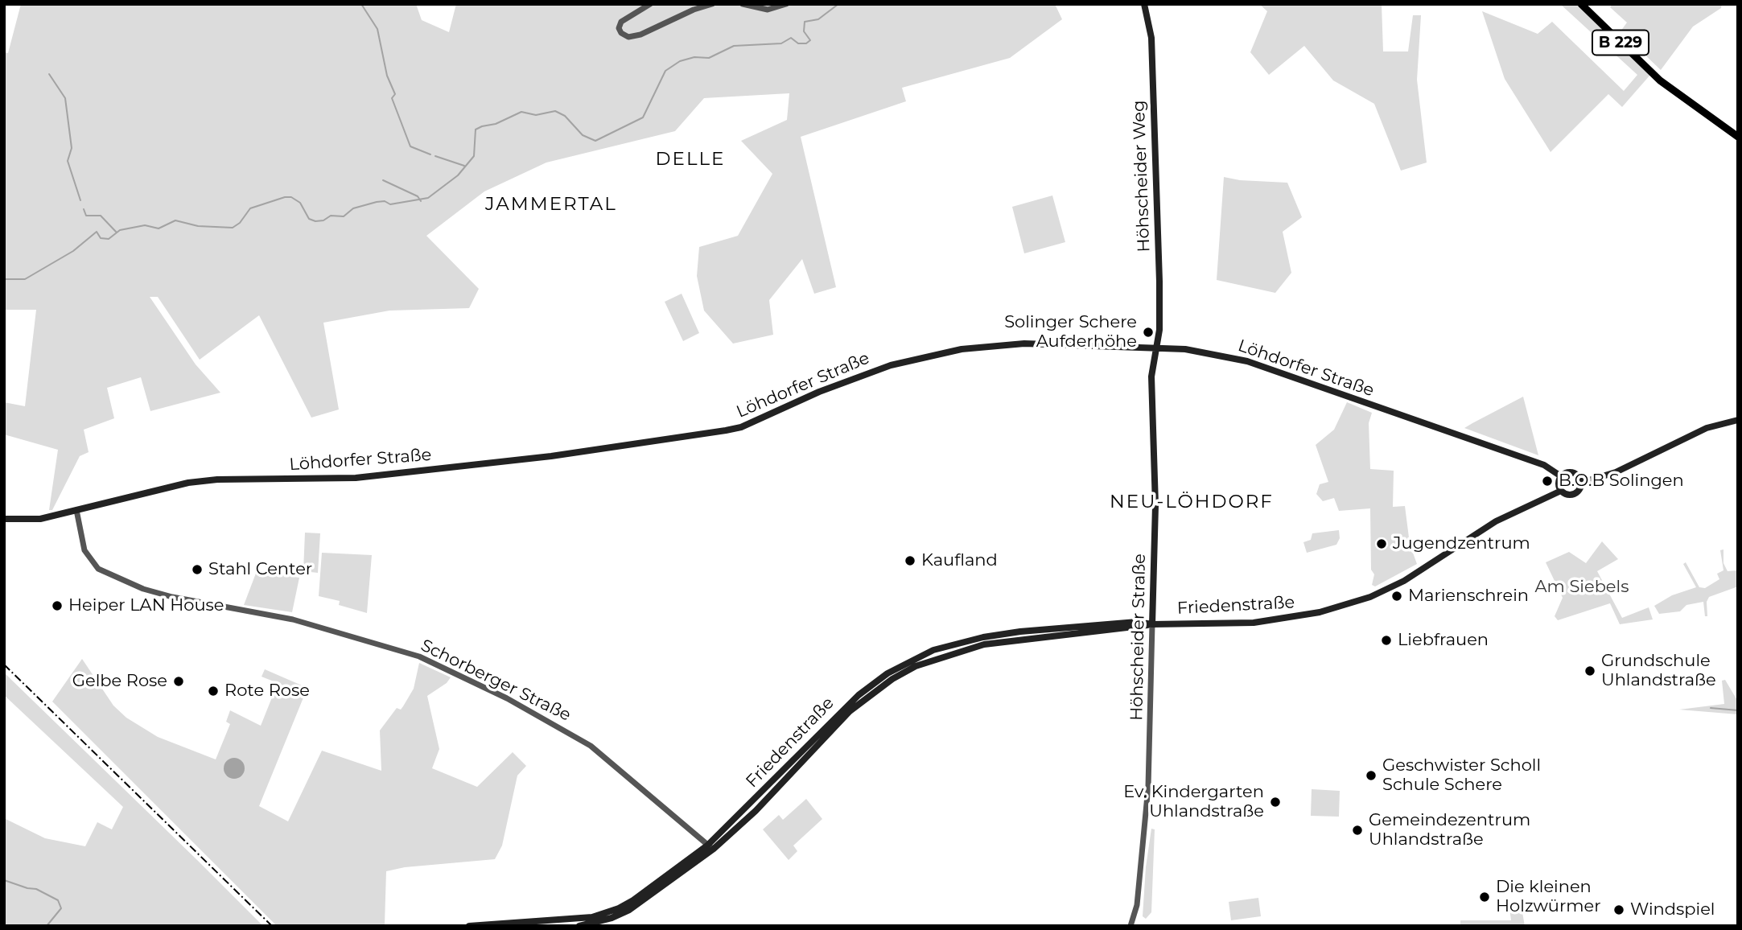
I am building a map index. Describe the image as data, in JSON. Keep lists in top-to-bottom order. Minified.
{"streets":{"main road":["B 229","Höhscheider Weg","Löhdorfer Straße","Friedenstraße","Höhscheider Straße"],"street":["Schorberger Straße"]},"crossings":[["Höhscheider Weg","Löhdorfer Straße"],["Höhscheider Weg","Höhscheider Straße"],["Löhdorfer Straße","Friedenstraße"],["Löhdorfer Straße","Höhscheider Straße"],["Löhdorfer Straße","Schorberger Straße"],["Friedenstraße","Höhscheider Straße"],["Friedenstraße","Schorberger Straße"]],"districts":["DELLE","JAMMERTAL","NEU-LÖHDORF"],"parks":["Am Siebels"],"places":["Solinger Schere Aufderhöhe","B.O.B Solingen","Jugendzentrum","Kaufland","Stahl Center","Marienschrein","Heiper LAN House","Liebfrauen","Grundschule Uhlandstraße","Gelbe Rose","Rote Rose","Geschwister Scholl Schule Schere","Ev. Kindergarten Uhlandstraße","Gemeindezentrum Uhlandstraße","Die kleinen Holzwürmer","Windspiel"]}
